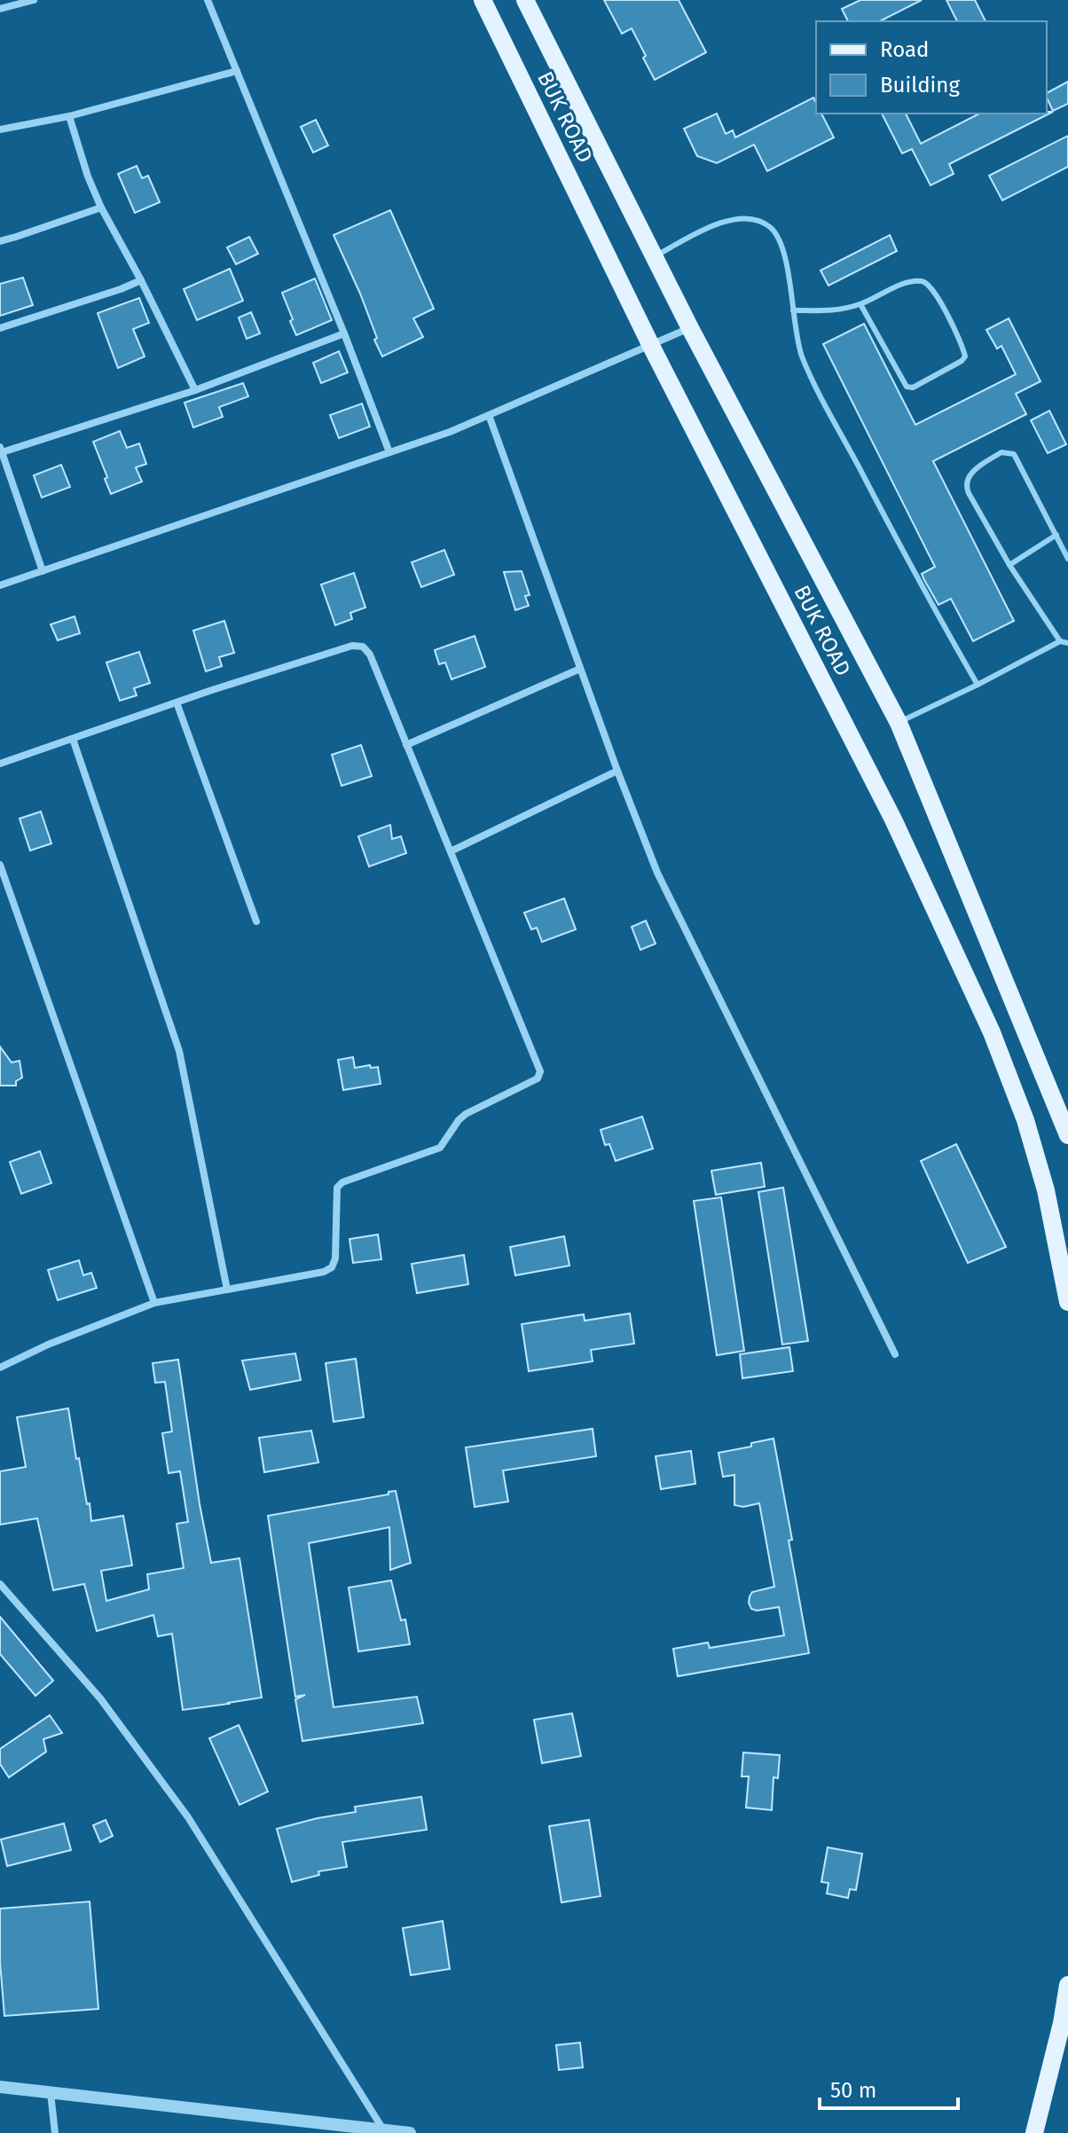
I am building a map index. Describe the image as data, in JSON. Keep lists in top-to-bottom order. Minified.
{"streets":{"main road":["BUK ROAD"]},"legend":["Road","Building"],"scale_bar":"50 m"}
